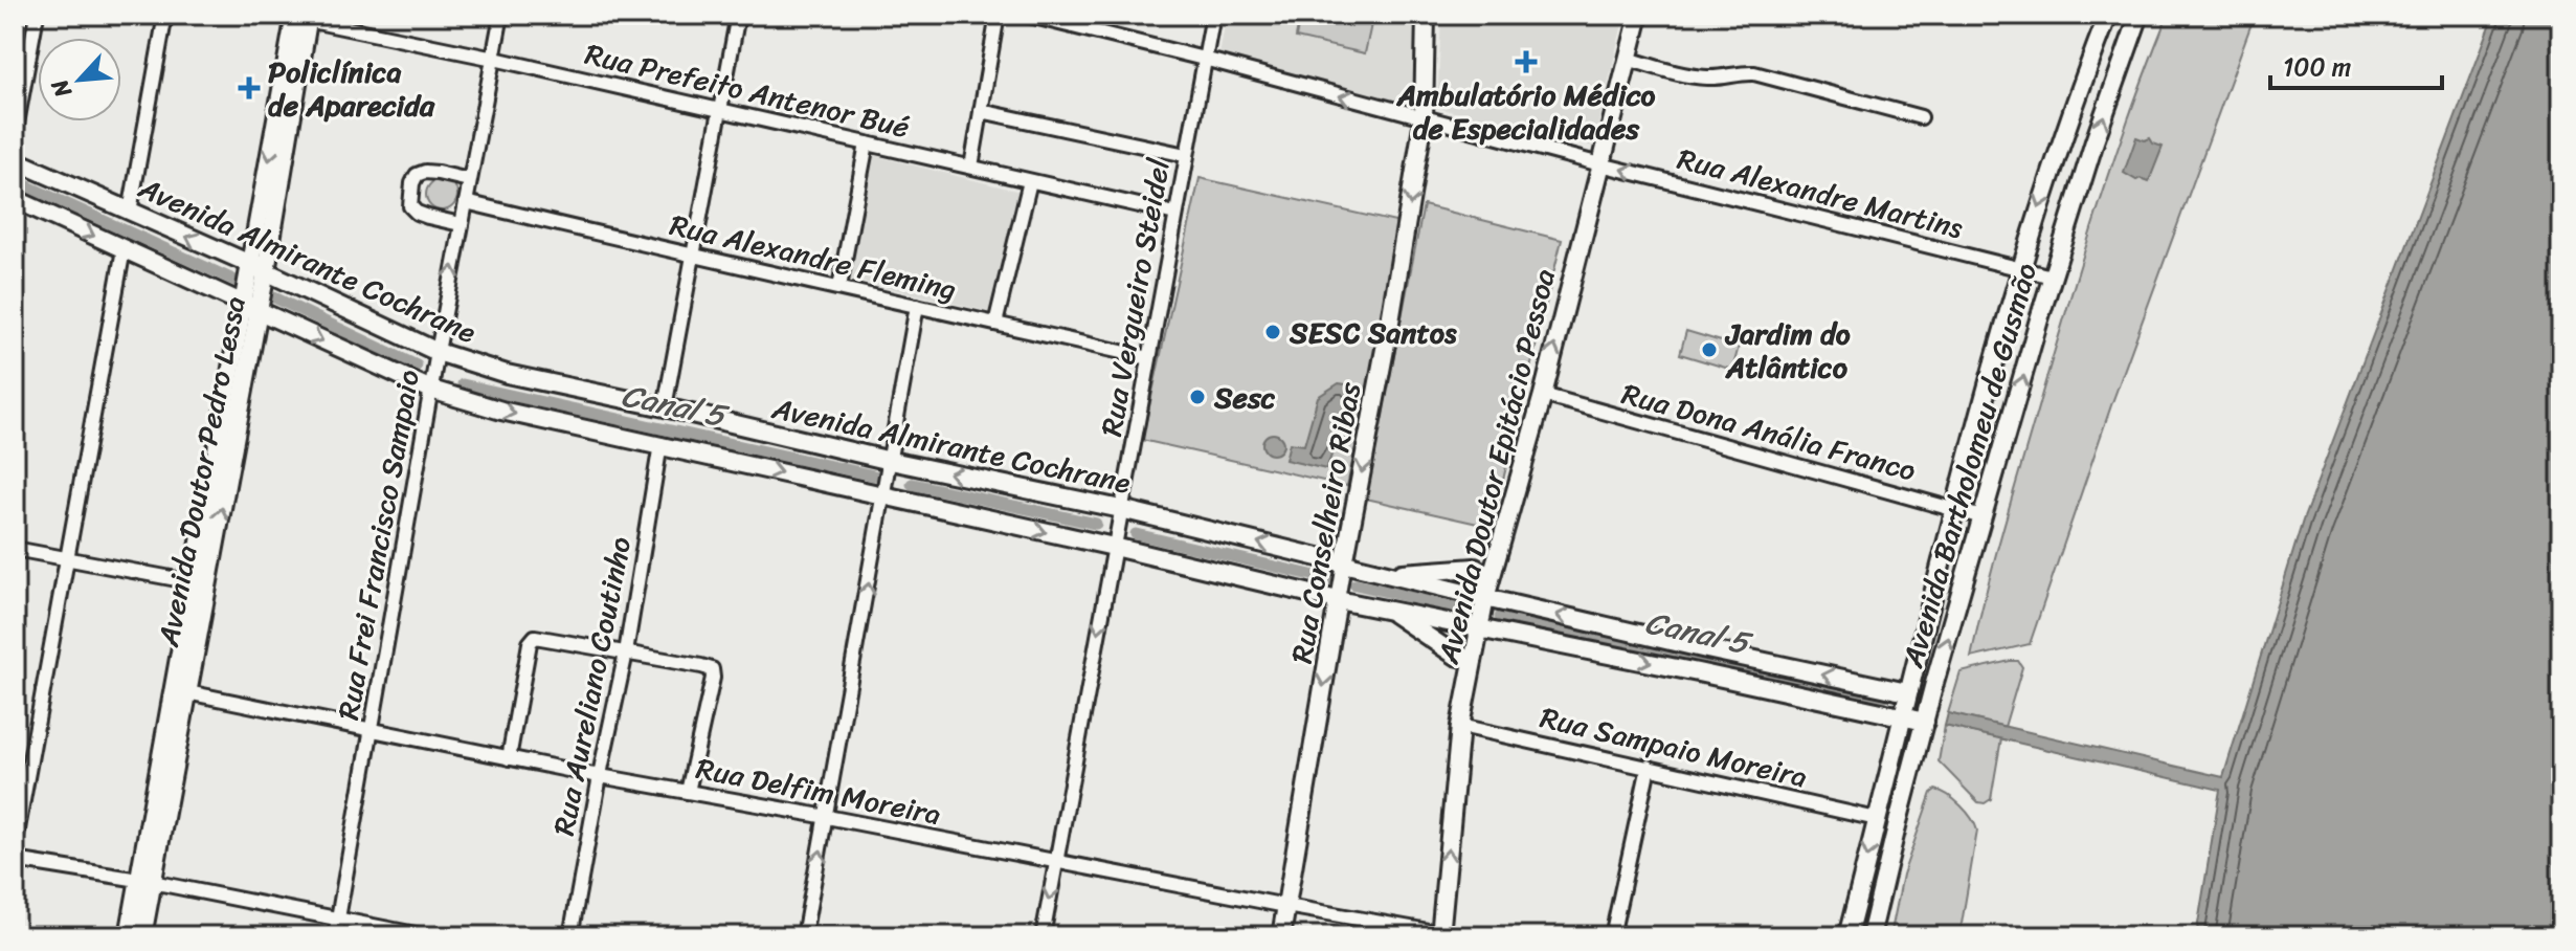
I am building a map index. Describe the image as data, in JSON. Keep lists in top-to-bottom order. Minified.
{"streets":{"main road":["Avenida Almirante Cochrane","Avenida Bartholomeu de Gusmão","Avenida Doutor Epitácio Pessoa","Avenida Doutor Pedro Lessa","Rua Conselheiro Ribas"],"street":["Rua Prefeito Antenor Bué","Rua Alexandre Martins","Rua Alexandre Fleming","Rua Vergueiro Steidel","Rua Dona Anália Franco","Rua Frei Francisco Sampaio","Rua Aureliano Coutinho","Rua Sampaio Moreira","Rua Delfim Moreira"]},"crossings":[["Rua Prefeito Antenor Bué","Rua Vergueiro Steidel"],["Rua Prefeito Antenor Bué","Avenida Doutor Pedro Lessa"],["Rua Prefeito Antenor Bué","Rua Frei Francisco Sampaio"],["Rua Alexandre Martins","Rua Vergueiro Steidel"],["Rua Alexandre Martins","Avenida Bartholomeu de Gusmão"],["Rua Alexandre Martins","Avenida Doutor Epitácio Pessoa"],["Rua Alexandre Martins","Rua Conselheiro Ribas"],["Rua Alexandre Fleming","Rua Vergueiro Steidel"],["Rua Alexandre Fleming","Rua Frei Francisco Sampaio"],["Avenida Almirante Cochrane","Rua Vergueiro Steidel"],["Avenida Almirante Cochrane","Avenida Bartholomeu de Gusmão"],["Avenida Almirante Cochrane","Avenida Doutor Epitácio Pessoa"],["Avenida Almirante Cochrane","Avenida Doutor Pedro Lessa"],["Avenida Almirante Cochrane","Rua Conselheiro Ribas"],["Avenida Almirante Cochrane","Rua Frei Francisco Sampaio"],["Avenida Almirante Cochrane","Rua Aureliano Coutinho"],["Rua Vergueiro Steidel","Rua Delfim Moreira"],["Rua Dona Anália Franco","Avenida Bartholomeu de Gusmão"],["Rua Dona Anália Franco","Avenida Doutor Epitácio Pessoa"],["Avenida Bartholomeu de Gusmão","Rua Sampaio Moreira"],["Avenida Doutor Epitácio Pessoa","Rua Sampaio Moreira"],["Avenida Doutor Epitácio Pessoa","Rua Delfim Moreira"],["Avenida Doutor Pedro Lessa","Rua Delfim Moreira"],["Rua Conselheiro Ribas","Rua Delfim Moreira"],["Rua Frei Francisco Sampaio","Rua Delfim Moreira"],["Rua Aureliano Coutinho","Rua Delfim Moreira"]],"one_way":["Rua Alexandre Martins","Rua Vergueiro Steidel","Avenida Doutor Epitácio Pessoa","Rua Conselheiro Ribas"],"water":["Canal 5"],"places":{"health":["Ambulatório Médico de Especialidades","Policlínica de Aparecida"],"other":["SESC Santos","Jardim do Atlântico","Sesc"]},"scale_bar":"100 m","north":"bottom left"}
